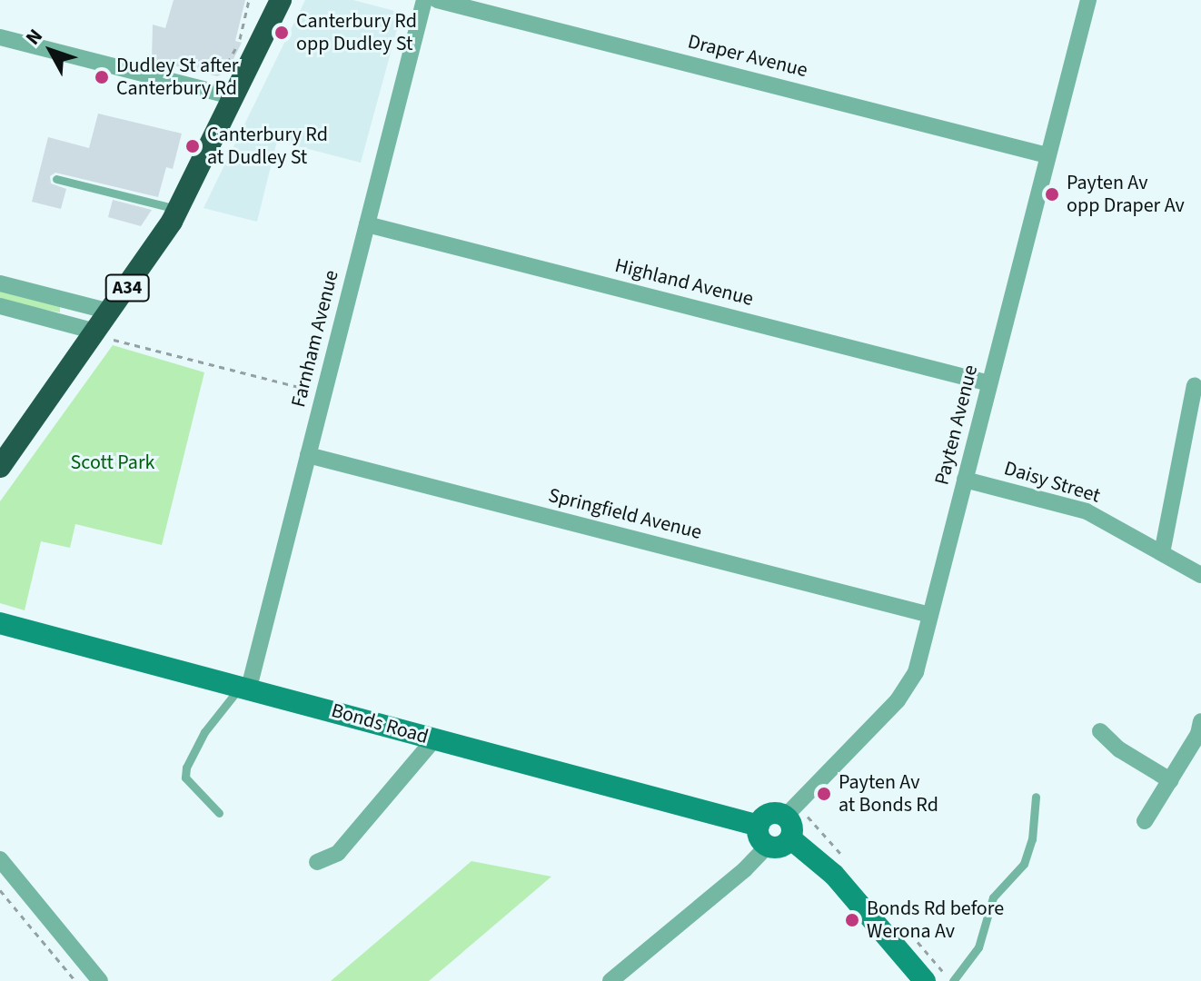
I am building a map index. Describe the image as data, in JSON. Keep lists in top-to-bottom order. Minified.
{"streets":{"highway":["A34"],"main road":["Bonds Road"],"street":["Draper Avenue","Highland Avenue","Farnham Avenue","Payten Avenue","Daisy Street","Springfield Avenue"]},"crossings":[["Draper Avenue","Payten Avenue"],["Highland Avenue","Farnham Avenue"],["Highland Avenue","Payten Avenue"],["Farnham Avenue","Springfield Avenue"],["Farnham Avenue","Bonds Road"],["Payten Avenue","Daisy Street"],["Payten Avenue","Springfield Avenue"],["Payten Avenue","Bonds Road"]],"parks":["Scott Park"],"places":["Canterbury Rd opp Dudley St","Dudley St after Canterbury Rd","Canterbury Rd at Dudley St","Payten Av opp Draper Av","Payten Av at Bonds Rd","Bonds Rd before Werona Av"],"north":"top left"}
